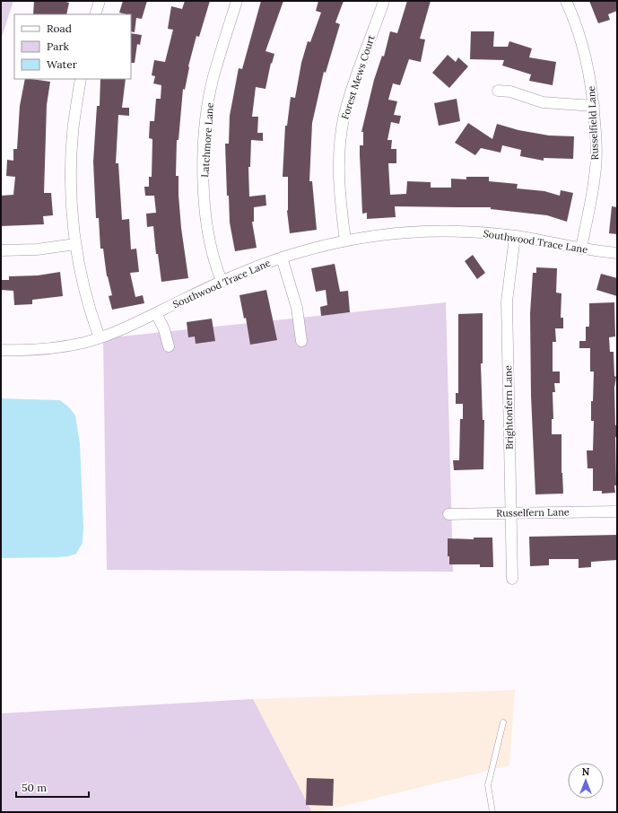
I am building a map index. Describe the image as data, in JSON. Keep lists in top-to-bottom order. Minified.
{"streets":{"street":["Forest Mews Court","Russelfield Lane","Latchmore Lane","Southwood Trace Lane","Brightonfern Lane","Russelfern Lane"]},"crossings":[["Forest Mews Court","Southwood Trace Lane"],["Russelfield Lane","Southwood Trace Lane"],["Latchmore Lane","Southwood Trace Lane"],["Southwood Trace Lane","Brightonfern Lane"],["Brightonfern Lane","Russelfern Lane"]],"legend":["Road","Park","Water"],"scale_bar":"50 m","north":"top"}
